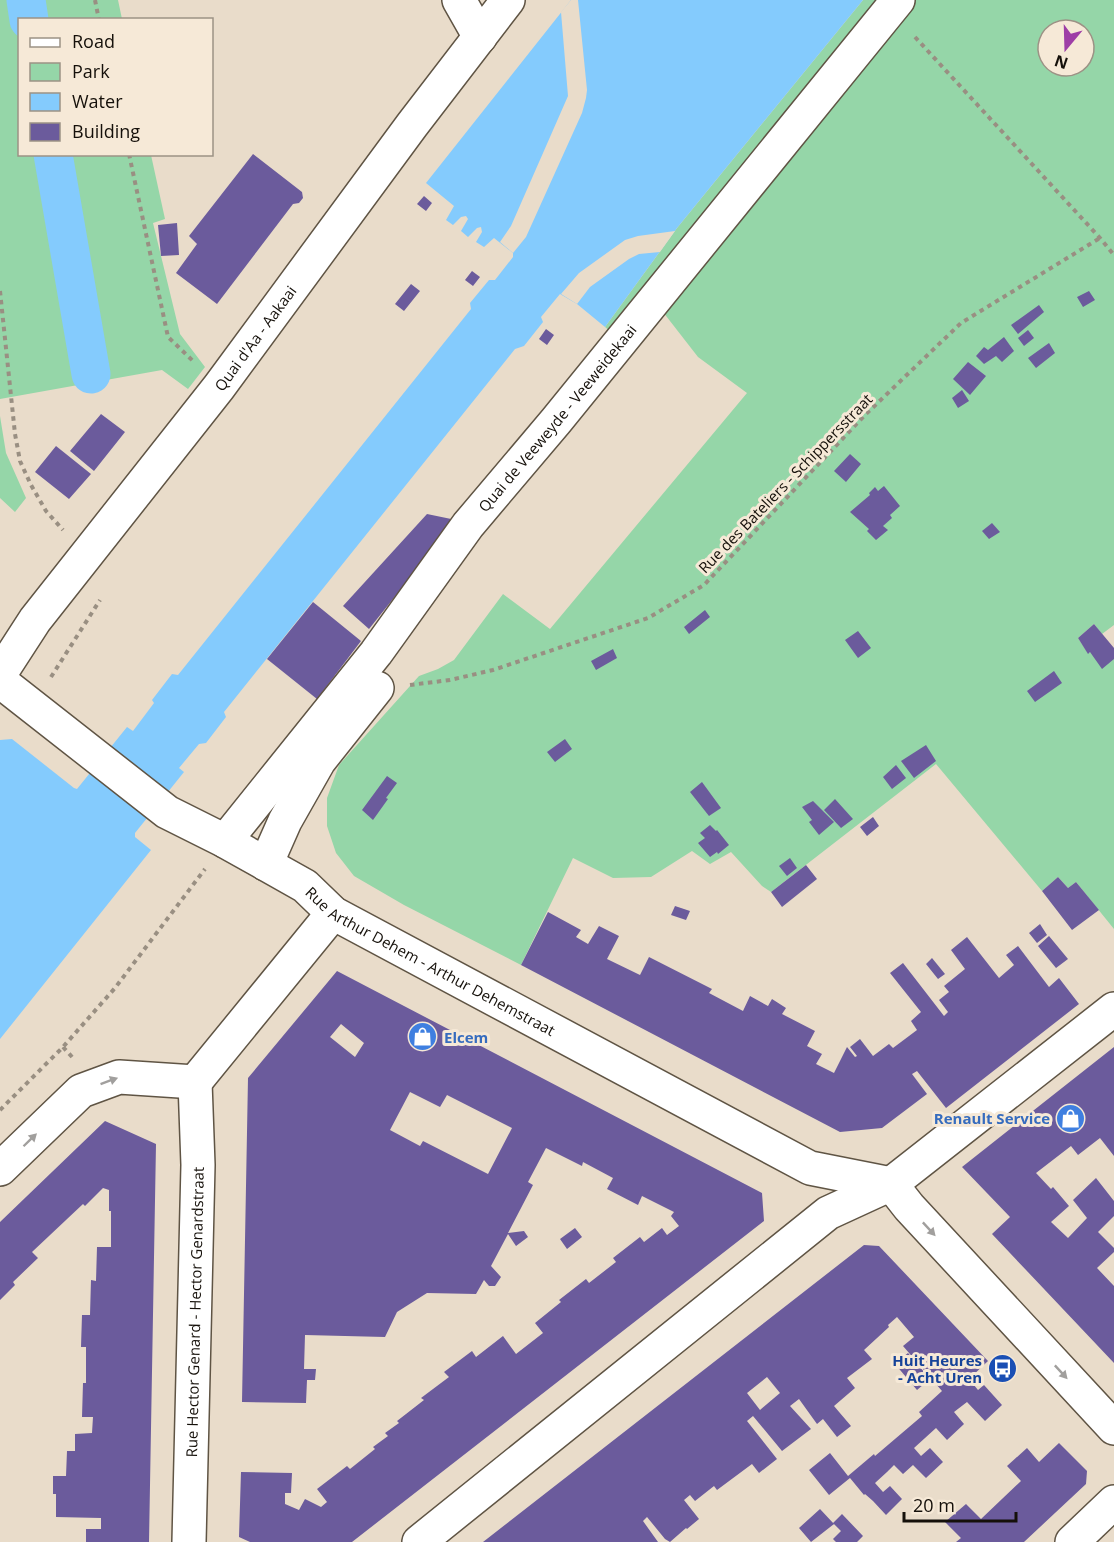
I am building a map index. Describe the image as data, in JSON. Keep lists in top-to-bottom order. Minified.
{"streets":{"street":["Quai d'Aa - Aakaai","Quai de Veeweyde - Veeweidekaai","Rue Arthur Dehem - Arthur Dehemstraat","Rue Hector Genard - Hector Genardstraat"],"path":["Rue des Bateliers - Schippersstraat"]},"crossings":[["Quai de Veeweyde - Veeweidekaai","Rue Arthur Dehem - Arthur Dehemstraat"]],"places":{"shop":["Elcem","Renault Service"],"bus stop":["Huit Heures - Acht Uren"]},"legend":["Road","Park","Water","Building"],"scale_bar":"20 m","north":"bottom"}
